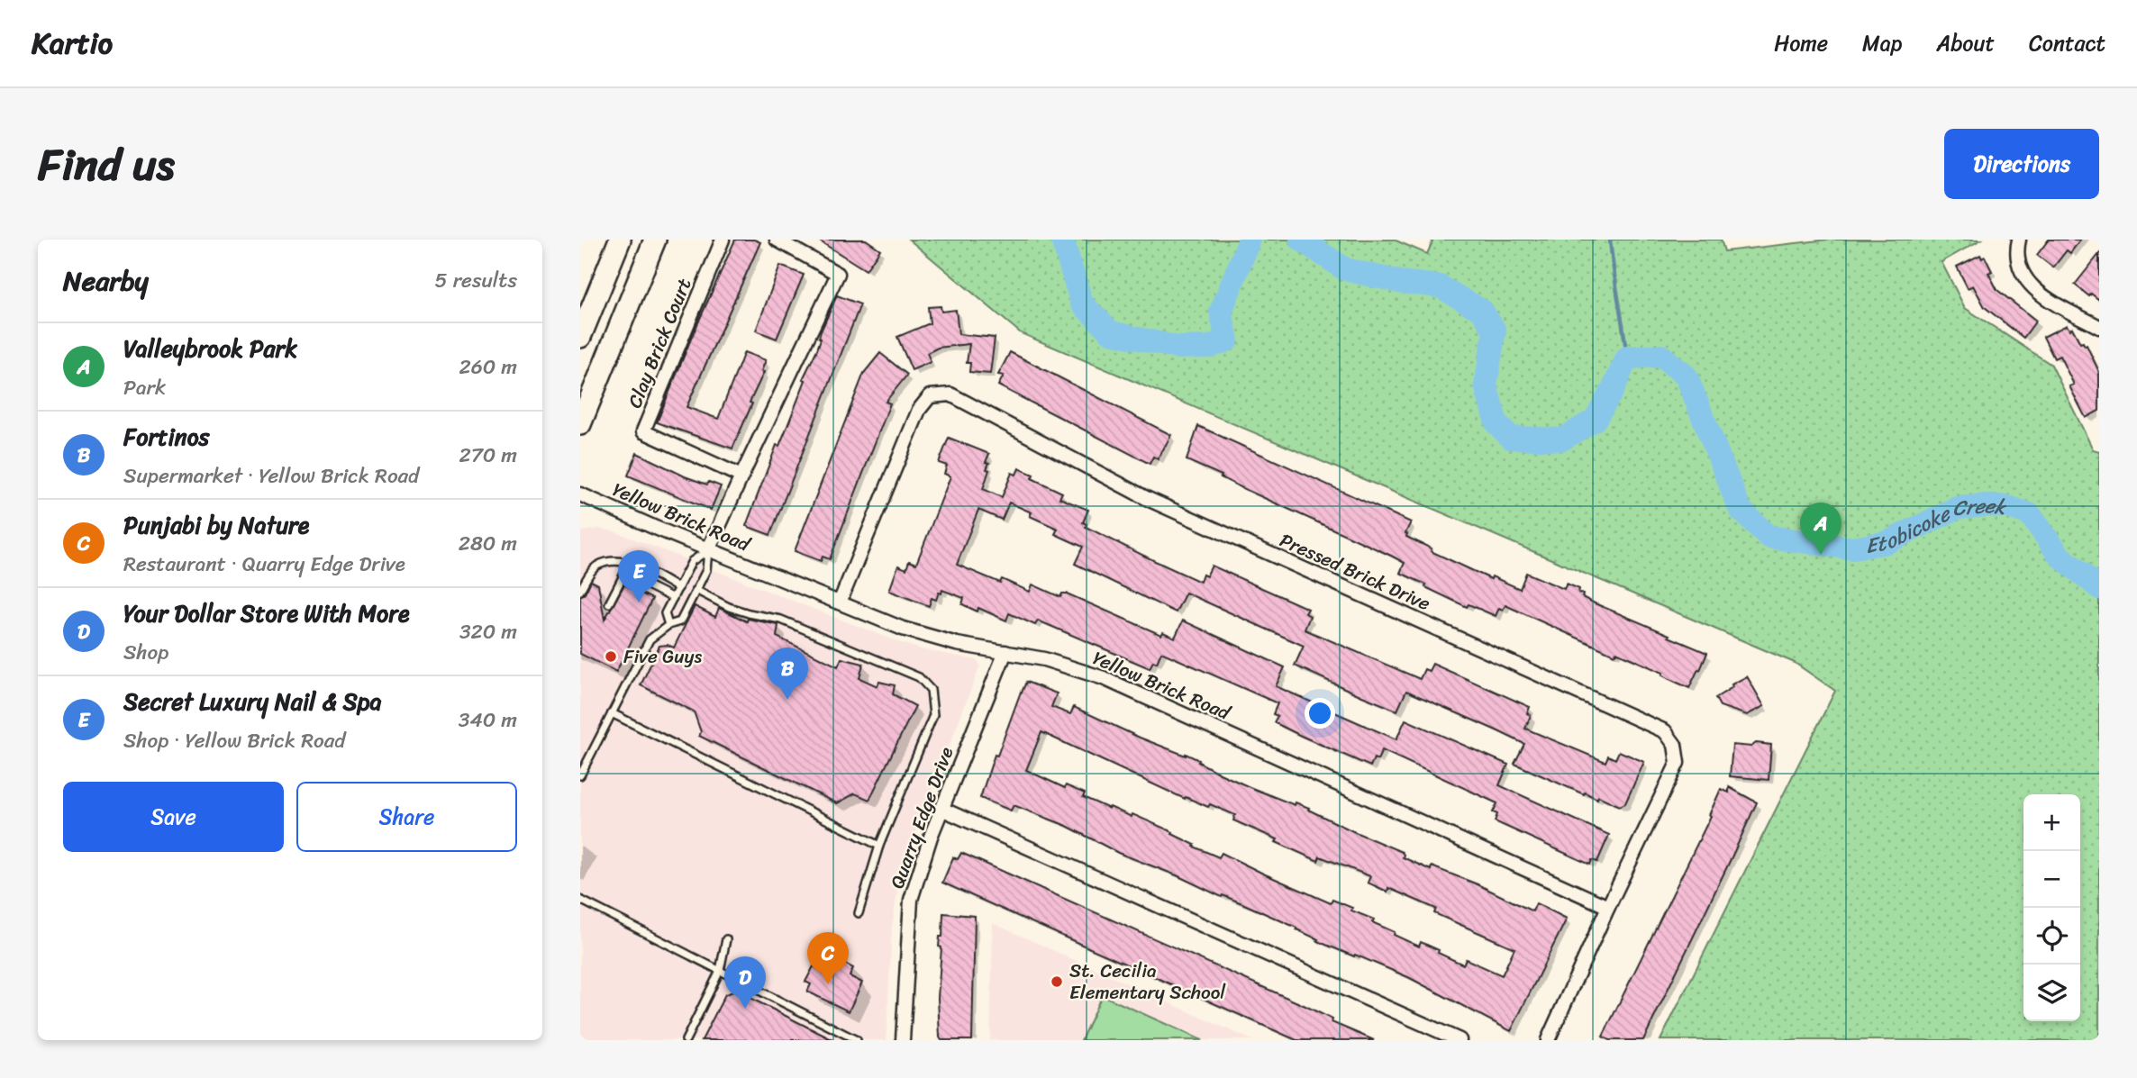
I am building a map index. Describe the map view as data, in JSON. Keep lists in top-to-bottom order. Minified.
{"streets":{"street":["Clay Brick Court","Yellow Brick Road","Pressed Brick Drive","Quarry Edge Drive"]},"crossings":[["Yellow Brick Road","Pressed Brick Drive"],["Yellow Brick Road","Quarry Edge Drive"]],"water":["Etobicoke Creek"],"places":["Five Guys","St. Cecilia Elementary School"],"page":{"header":"Kartio","nav":["Home","Map","About","Contact"],"title":"Find us","buttons":["Directions",["Save","Share"]],"heading":["Nearby","5 results"],"list":[{"mark":"A","name":"Valleybrook Park","note":"Park","value":"260 m"},{"mark":"B","name":"Fortinos","note":"Supermarket · Yellow Brick Road","value":"270 m"},{"mark":"C","name":"Punjabi by Nature","note":"Restaurant · Quarry Edge Drive","value":"280 m"},{"mark":"D","name":"Your Dollar Store With More","note":"Shop","value":"320 m"},{"mark":"E","name":"Secret Luxury Nail & Spa","note":"Shop · Yellow Brick Road","value":"340 m"}],"pins":["A","E","B","C","D"],"map_buttons":["+","−"]}}
